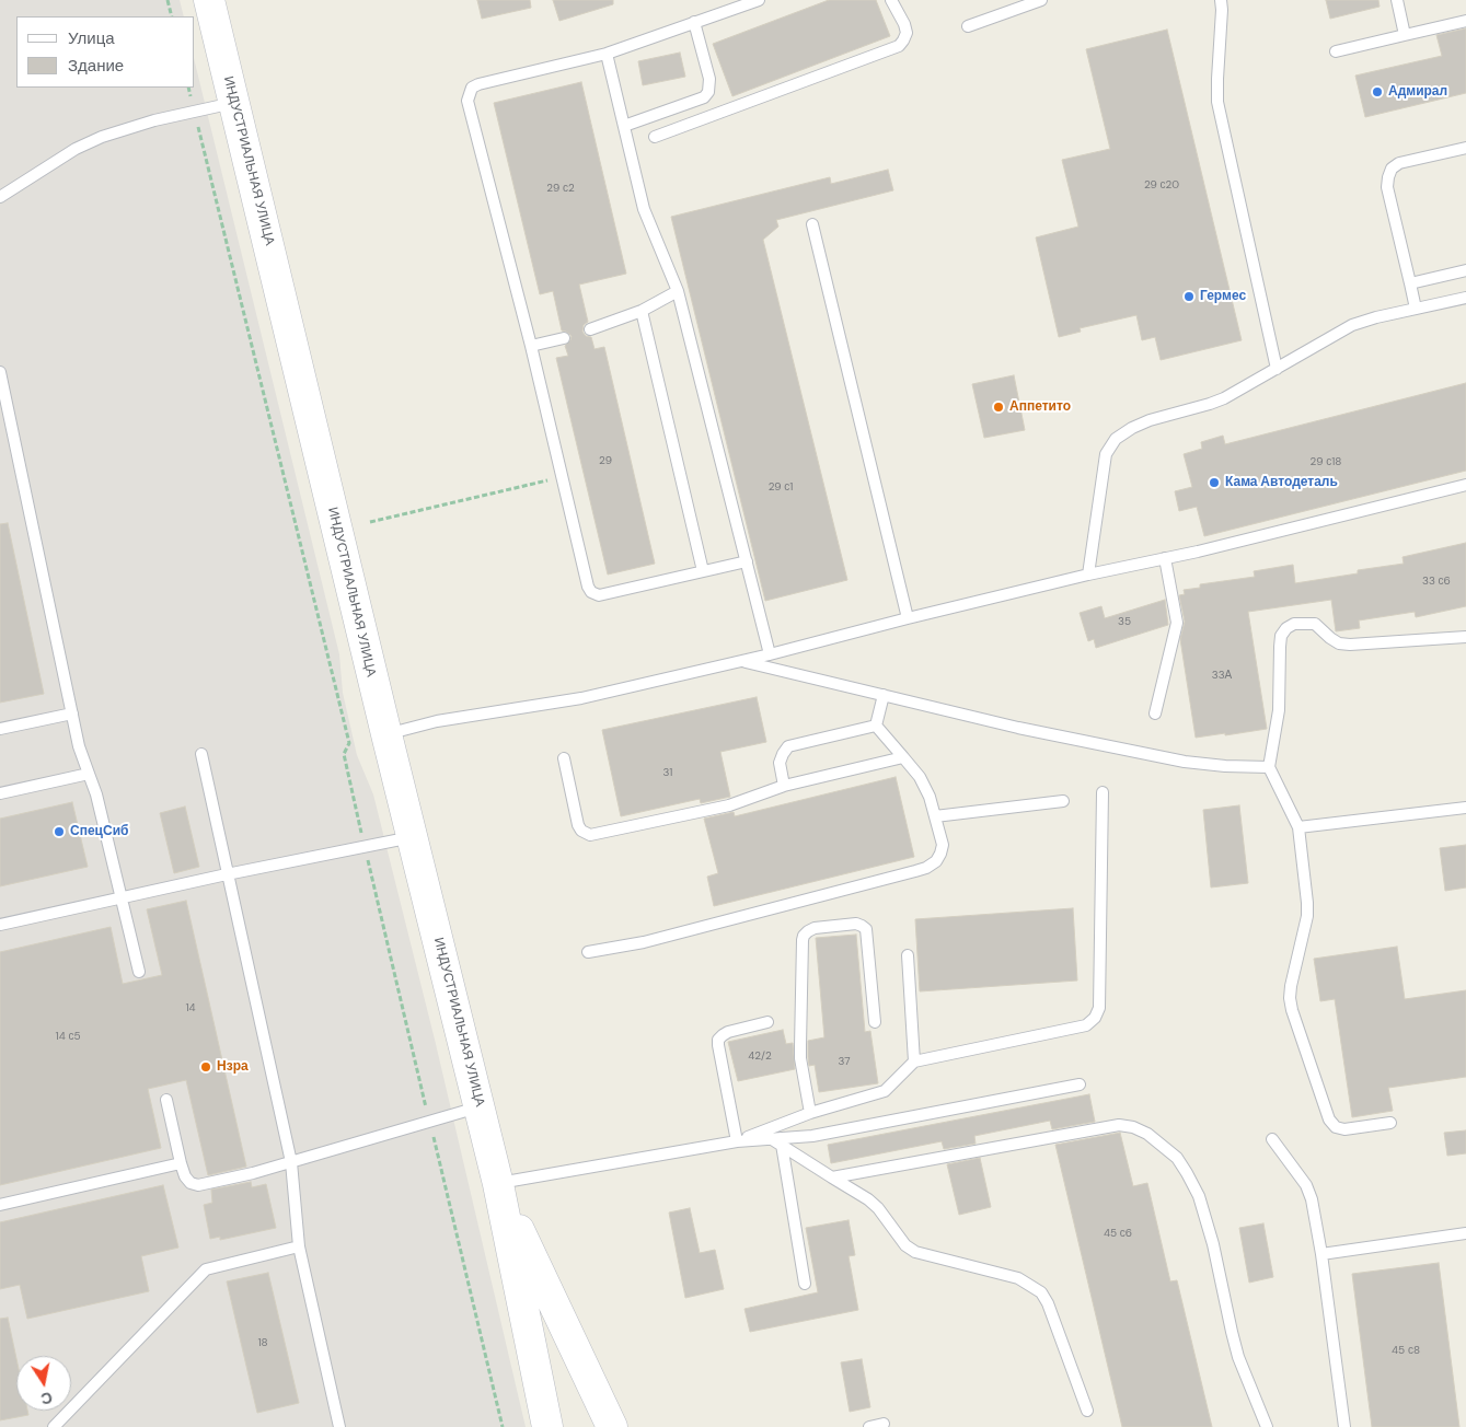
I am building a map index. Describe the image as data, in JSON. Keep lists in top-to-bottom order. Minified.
{"streets":{"main road":["ИНДУСТРИАЛЬНАЯ УЛИЦА"]},"places":["Адмирал","Гермес","Аппетито","Кама Автодеталь","СпецСиб","Нзра"],"house_numbers":["29 с20","29 с2","29","29 с18","29 с1","33 с6","35","33А","31","14","14 с5","42/2","37","45 с6","18","45 с8"],"legend":["Улица","Здание"],"north":"bottom"}
